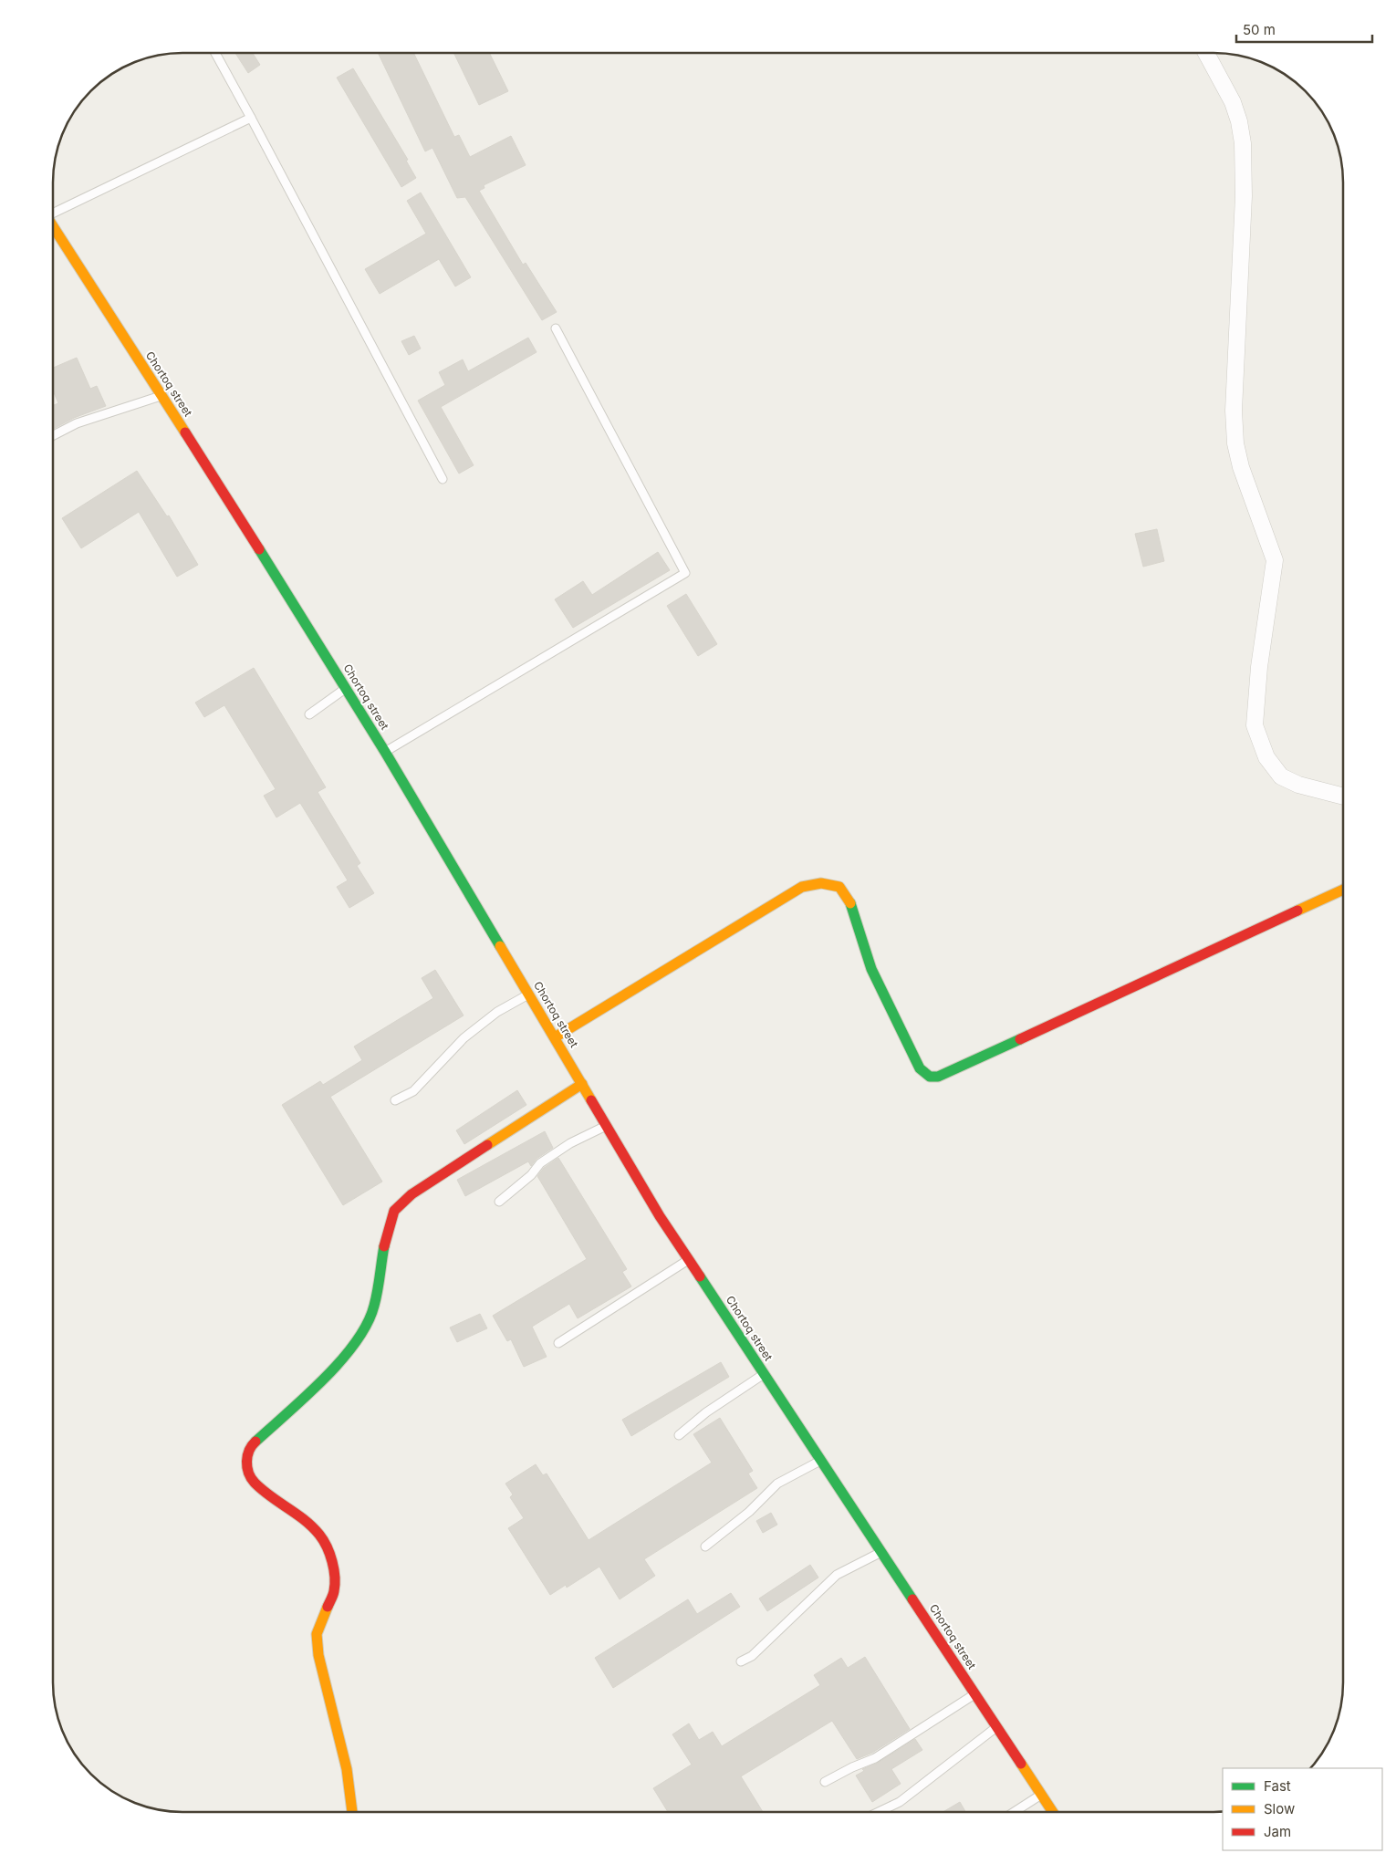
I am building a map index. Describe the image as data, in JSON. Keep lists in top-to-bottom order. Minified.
{"streets":{"main road":["Chortoq street"]},"legend":["Fast","Slow","Jam"],"scale_bar":"50 m"}
